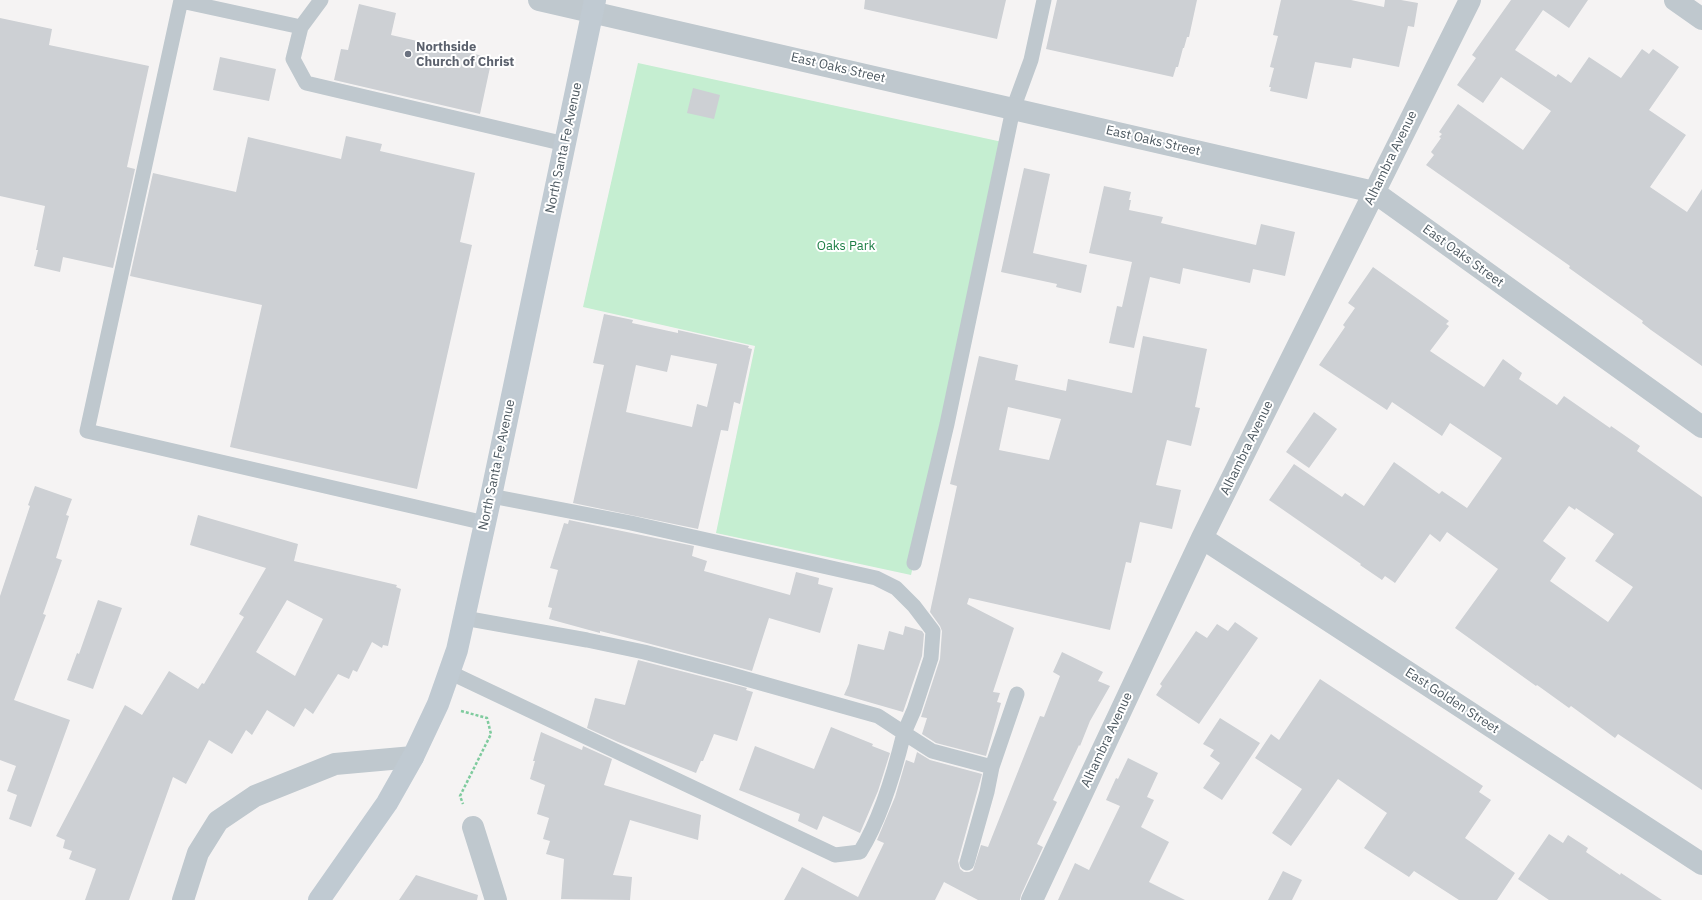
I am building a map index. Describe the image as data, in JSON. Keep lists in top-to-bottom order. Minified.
{"streets":{"main road":["North Santa Fe Avenue"],"street":["East Oaks Street","Alhambra Avenue","East Golden Street"]},"crossings":[["East Oaks Street","North Santa Fe Avenue"],["East Oaks Street","Alhambra Avenue"],["Alhambra Avenue","East Golden Street"]],"parks":["Oaks Park"],"places":["Northside Church of Christ"]}
